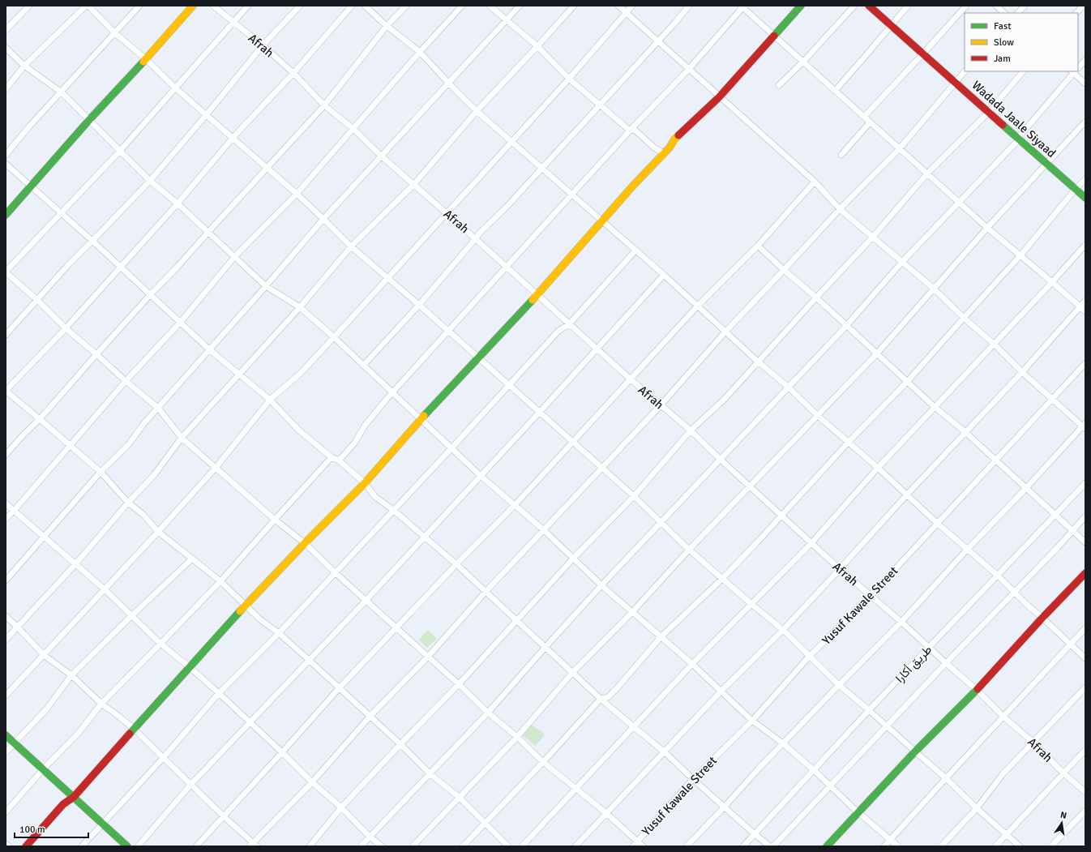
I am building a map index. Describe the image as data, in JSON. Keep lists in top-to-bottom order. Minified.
{"streets":{"street":["Afrah","Wadada Jaale Siyaad","Yusuf Kawale Street","طريق أكارا"]},"crossings":[["Afrah","Yusuf Kawale Street"],["Afrah","طريق أكارا"]],"legend":["Fast","Slow","Jam"],"scale_bar":"100 m","north":"top"}
